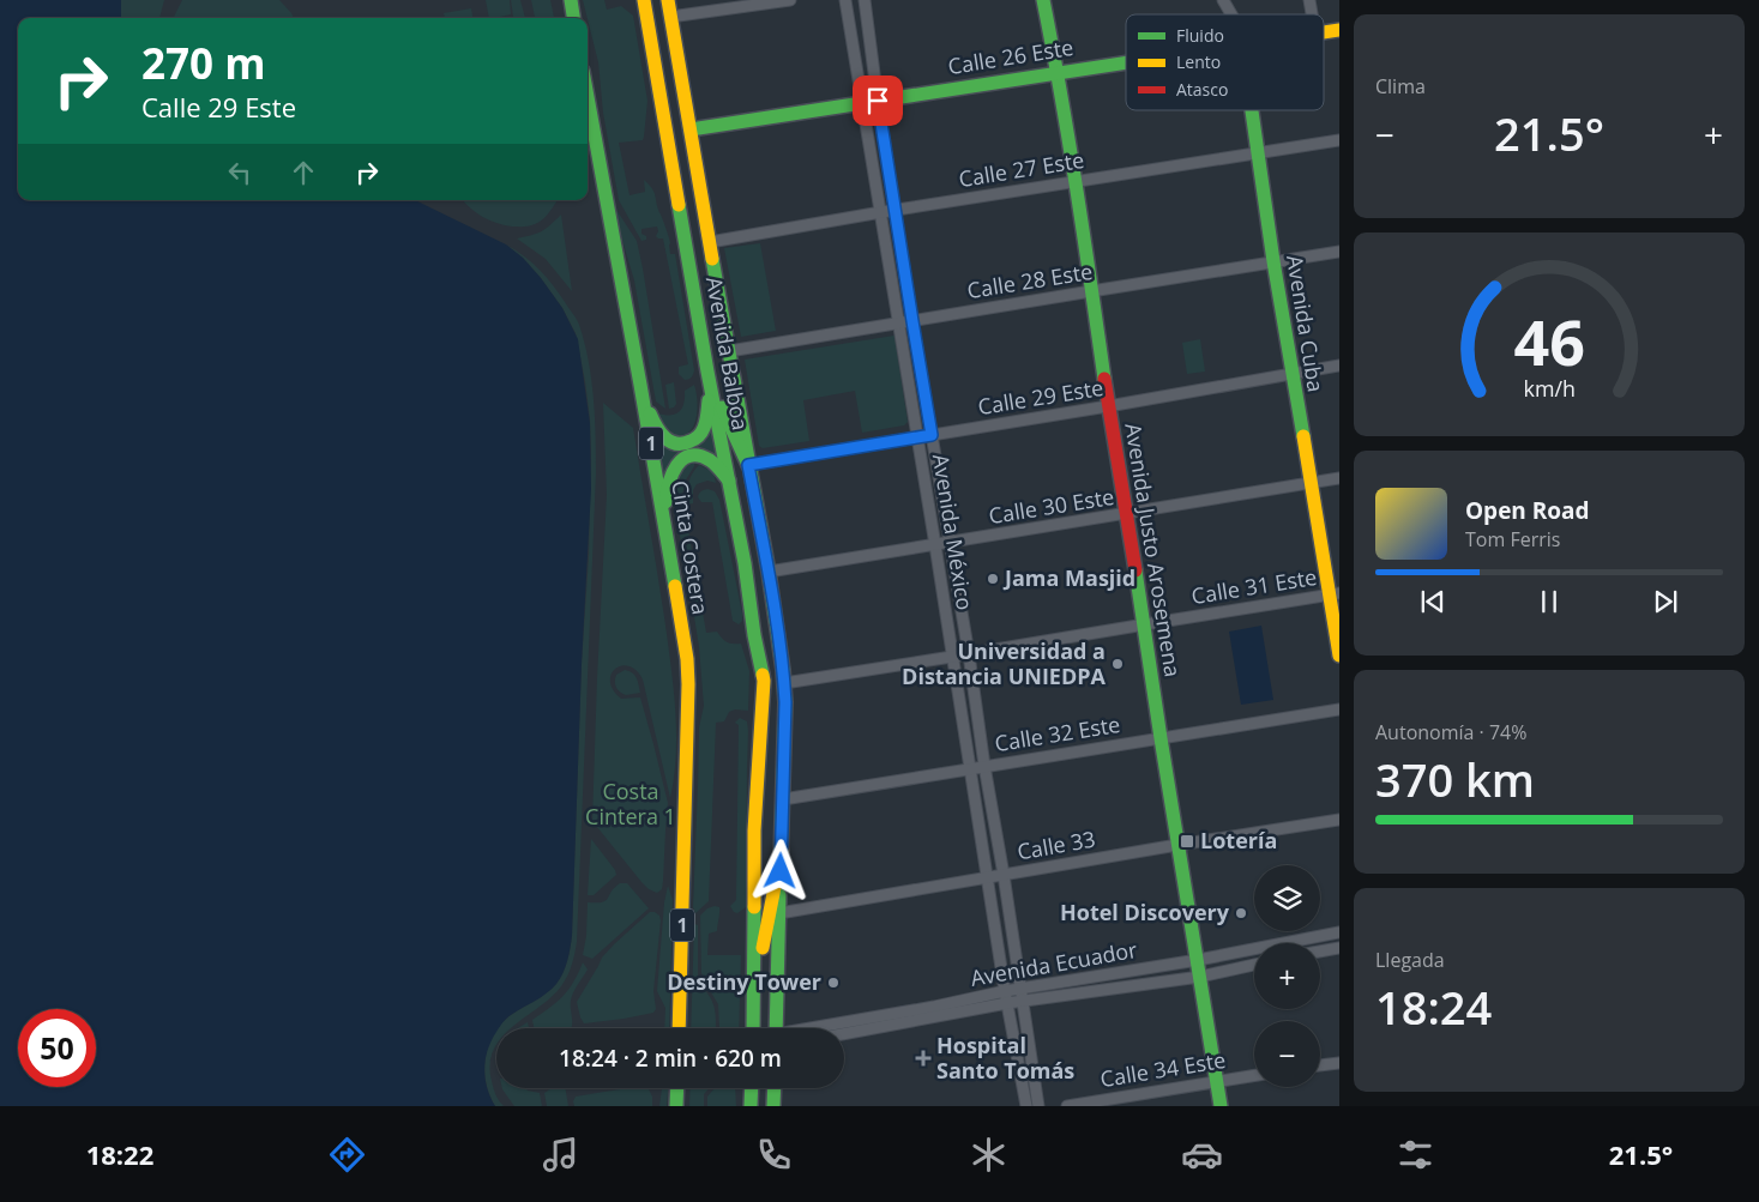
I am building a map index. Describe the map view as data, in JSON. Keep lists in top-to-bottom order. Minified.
{"streets":{"main road":["Calle 26 Este","Avenida Cuba","Avenida Balboa","1","Cinta Costera","Avenida Justo Arosemena"],"street":["Calle 27 Este","Calle 28 Este","Calle 29 Este","Calle 30 Este","Avenida México","Calle 31 Este","Calle 32 Este","Calle 33","Avenida Ecuador","Calle 34 Este"]},"crossings":[["Calle 26 Este","Avenida Balboa"],["Calle 26 Este","Avenida México"],["Calle 26 Este","Avenida Justo Arosemena"],["Calle 27 Este","Avenida Cuba"],["Calle 27 Este","Avenida Balboa"],["Calle 27 Este","Avenida México"],["Calle 27 Este","Avenida Justo Arosemena"],["Calle 28 Este","Avenida Cuba"],["Calle 28 Este","Avenida Balboa"],["Calle 28 Este","Avenida México"],["Calle 28 Este","Avenida Justo Arosemena"],["Avenida Cuba","Calle 29 Este"],["Avenida Cuba","Calle 30 Este"],["Avenida Cuba","Calle 31 Este"],["Avenida Balboa","Calle 29 Este"],["Avenida Balboa","Calle 30 Este"],["Avenida Balboa","Calle 31 Este"],["Avenida Balboa","Calle 32 Este"],["Avenida Balboa","Calle 33"],["Calle 29 Este","Avenida México"],["Calle 29 Este","Avenida Justo Arosemena"],["Calle 30 Este","Avenida México"],["Calle 30 Este","Avenida Justo Arosemena"],["Avenida México","Calle 31 Este"],["Avenida México","Calle 32 Este"],["Avenida México","Calle 33"],["Avenida México","Avenida Ecuador"],["Avenida Justo Arosemena","Calle 31 Este"],["Avenida Justo Arosemena","Calle 32 Este"],["Avenida Justo Arosemena","Calle 33"],["Avenida Justo Arosemena","Avenida Ecuador"],["Avenida Justo Arosemena","Calle 34 Este"]],"parks":["Costa Cintera 1"],"places":{"other":["Jama Masjid","Universidad a Distancia UNIEDPA","Hotel Discovery","Destiny Tower"],"transit":["Lotería"],"health":["Hospital Santo Tomás"]},"legend":["Fluido","Lento","Atasco"],"page":{"tile":["Clima",["Autonomía · 74%","370 km"],["Llegada","18:24"]],"turn":["270 m","Calle 29 Este"],"heat":["−","21.5°","+"],"song":["Open Road","Tom Ferris"],"map_buttons":["+","−"],"limit":"50","trip":"18:24 · 2 min · 620 m","tabs":["18:22","21.5°"],"gauge":["46","km/h"]}}
